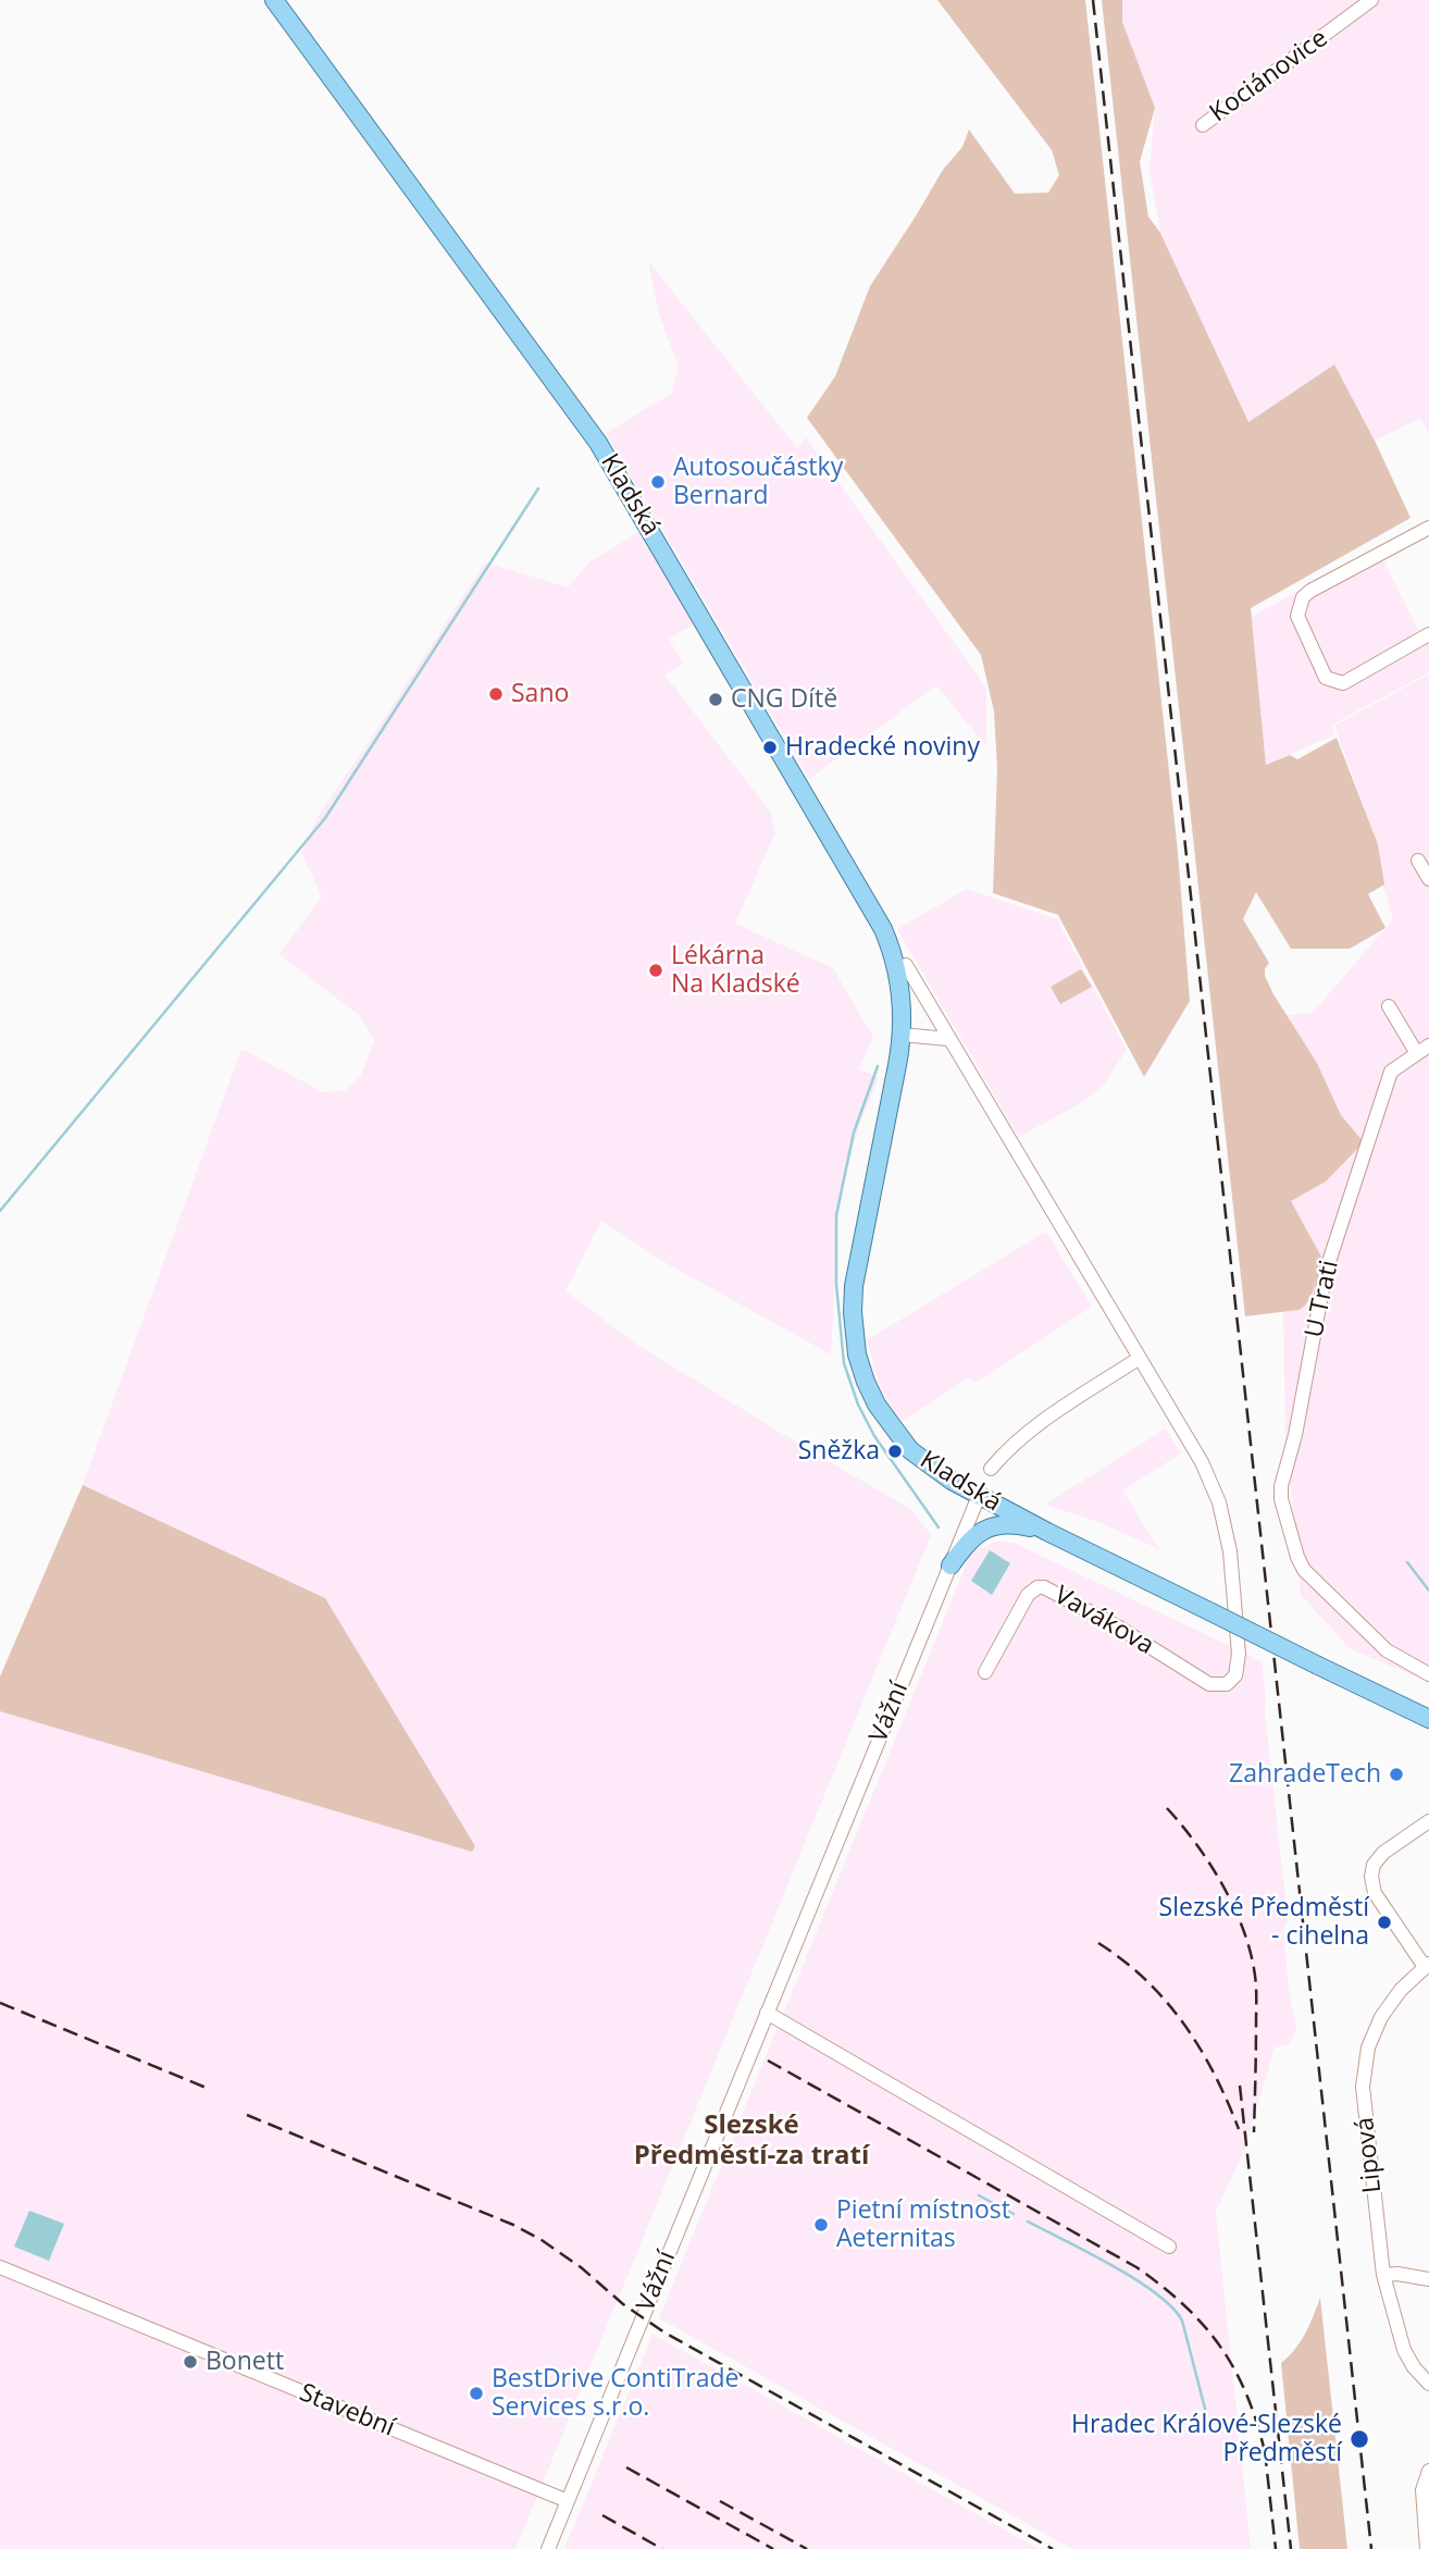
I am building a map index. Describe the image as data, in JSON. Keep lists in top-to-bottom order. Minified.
{"streets":{"main road":["Kladská"],"street":["Kociánovice","U Trati","Vavákova","Vážní","Lipová","Stavební"]},"crossings":[["Kladská","Vavákova"],["Kladská","Vážní"],["Vážní","Stavební"]],"districts":["Slezské Předměstí-za tratí"],"places":["Autosoučástky Bernard","Sano","CNG Dítě","Hradecké noviny","Lékárna Na Kladské","Sněžka","ZahradeTech","Slezské Předměstí - cihelna","Pietní místnost Aeternitas","Bonett","BestDrive ContiTrade Services s.r.o.","Hradec Králové-Slezské Předměstí"]}
